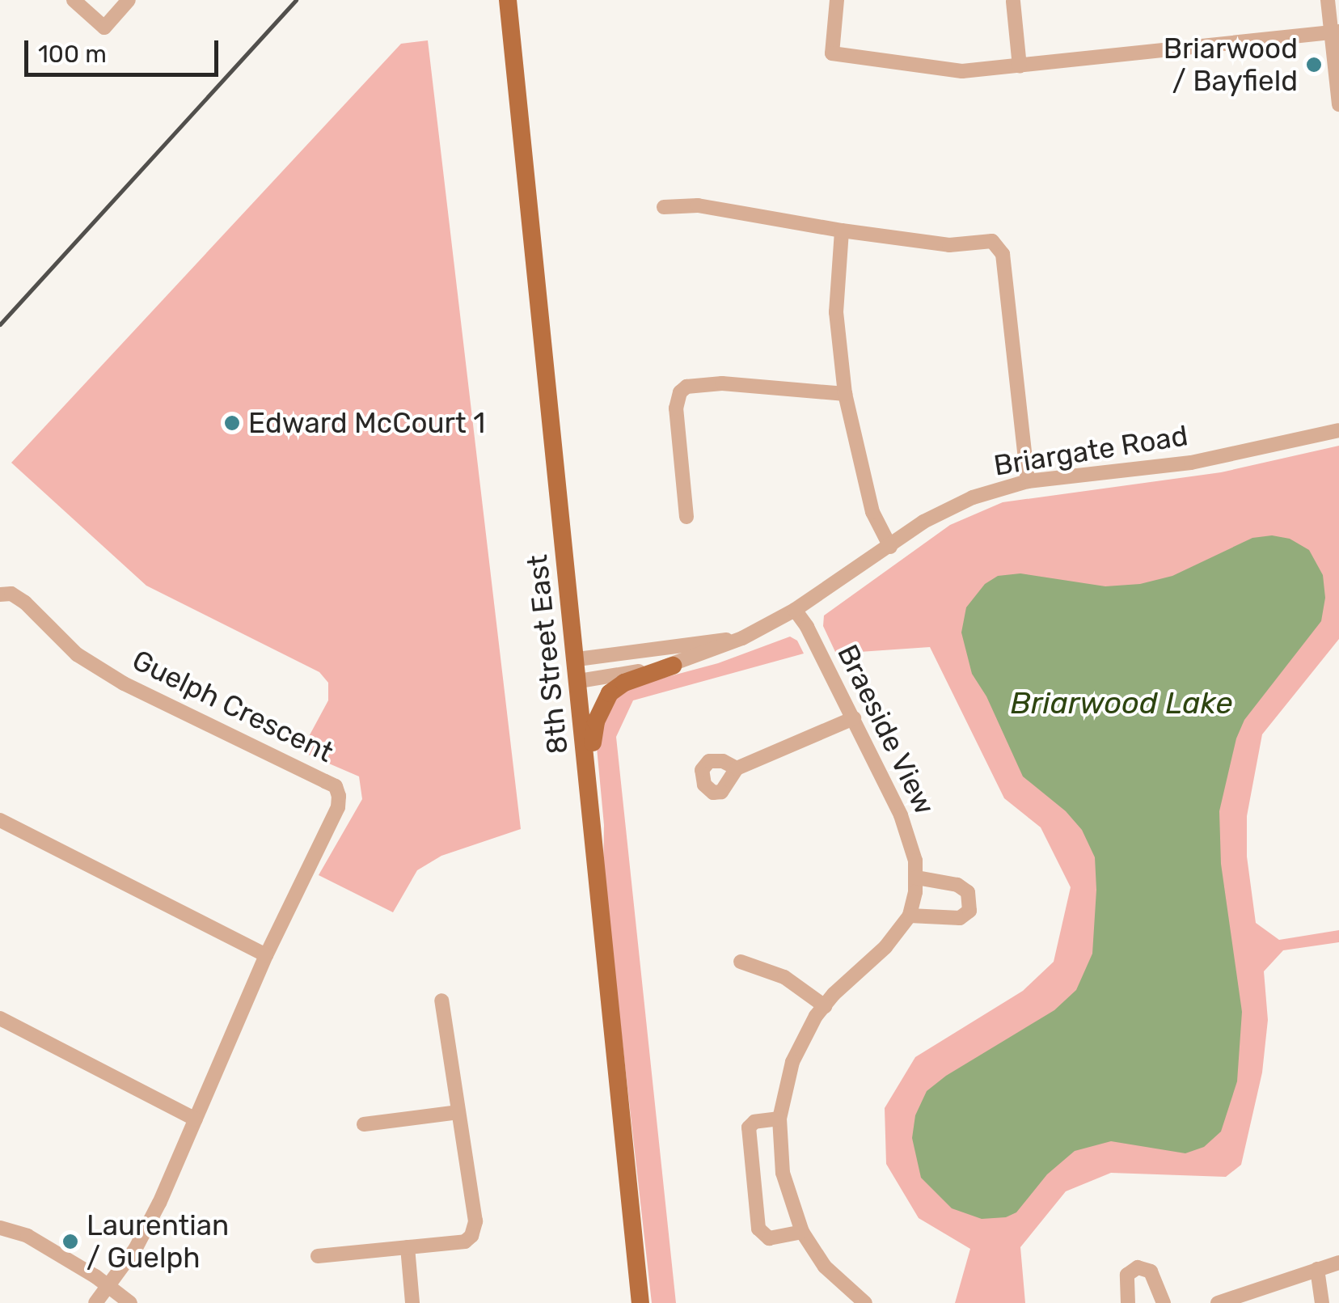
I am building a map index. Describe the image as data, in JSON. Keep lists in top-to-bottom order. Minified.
{"streets":{"main road":["8th Street East"],"street":["Briargate Road","Guelph Crescent","Braeside View"]},"crossings":[["Briargate Road","8th Street East"],["Briargate Road","Braeside View"]],"water":["Briarwood Lake"],"places":["Briarwood / Bayfield","Edward McCourt 1","Laurentian / Guelph"],"scale_bar":"100 m"}
